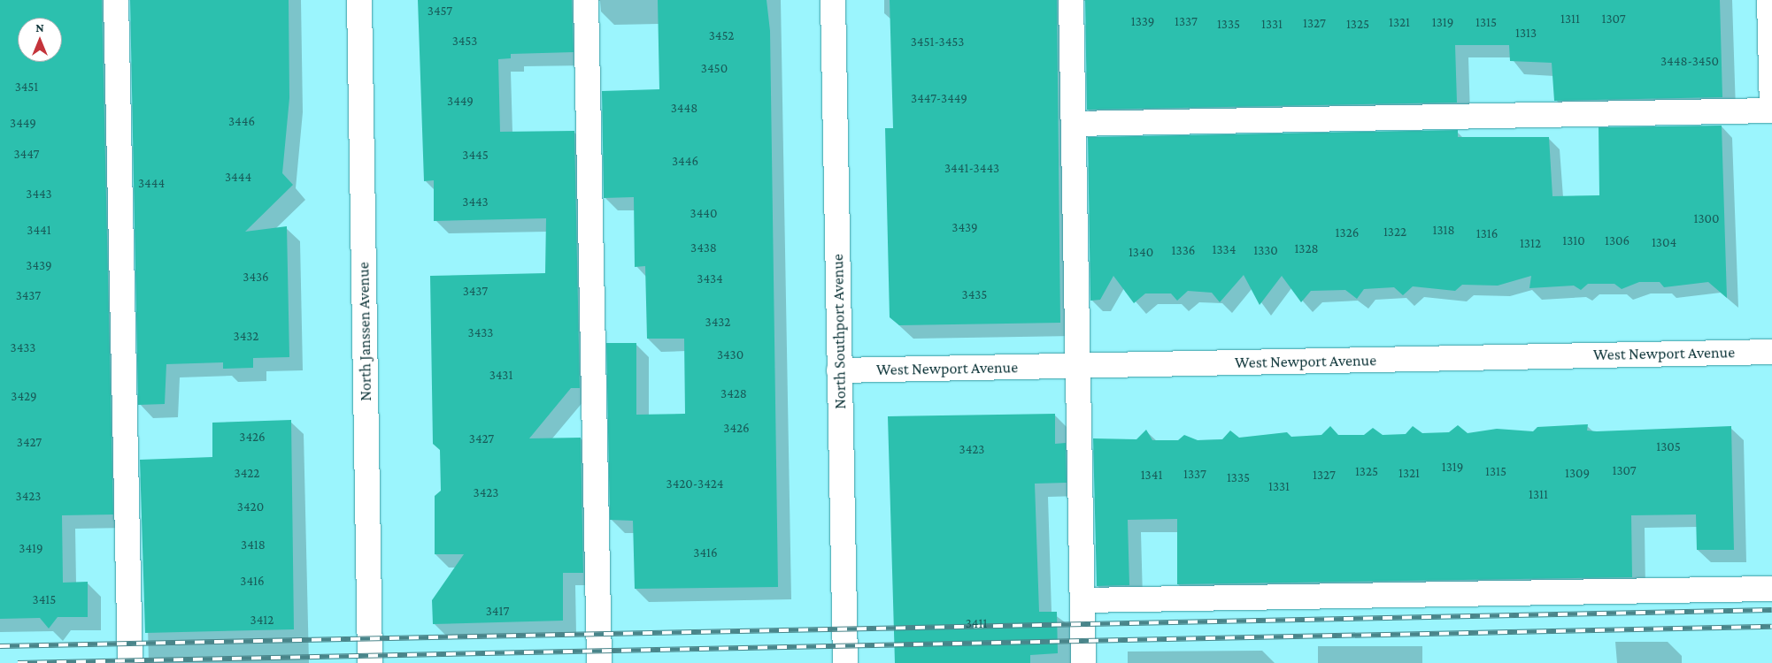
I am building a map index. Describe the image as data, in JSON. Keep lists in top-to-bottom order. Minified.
{"streets":{"street":["North Janssen Avenue","North Southport Avenue","West Newport Avenue"]},"crossings":[["North Southport Avenue","West Newport Avenue"]],"house_numbers":["3457","1311","1307","1339","1337","1321","1319","1315","1327","1335","1331","1325","1313","3452","3453","3451-3453","3448-3450","3450","3451","3447-3449","3449","3448","3446","3449","3447","3445","3446","3441-3443","3444","3444","3443","3443","3440","1300","3439","3441","1318","1322","1326","1316","1310","1306","1304","1312","3438","1328","1334","1336","1330","1340","3439","3436","3434","3437","3435","3437","3432","3433","3432","3433","3430","3431","3428","3429","3426","3426","3427","3427","1305","3423","1319","1307","1325","1315","3422","1321","1309","1337","1341","1327","1335","3420-3424","1331","3423","1311","3423","3420","3418","3419","3416","3416","3415","3417","3412","3411"],"north":"top"}
